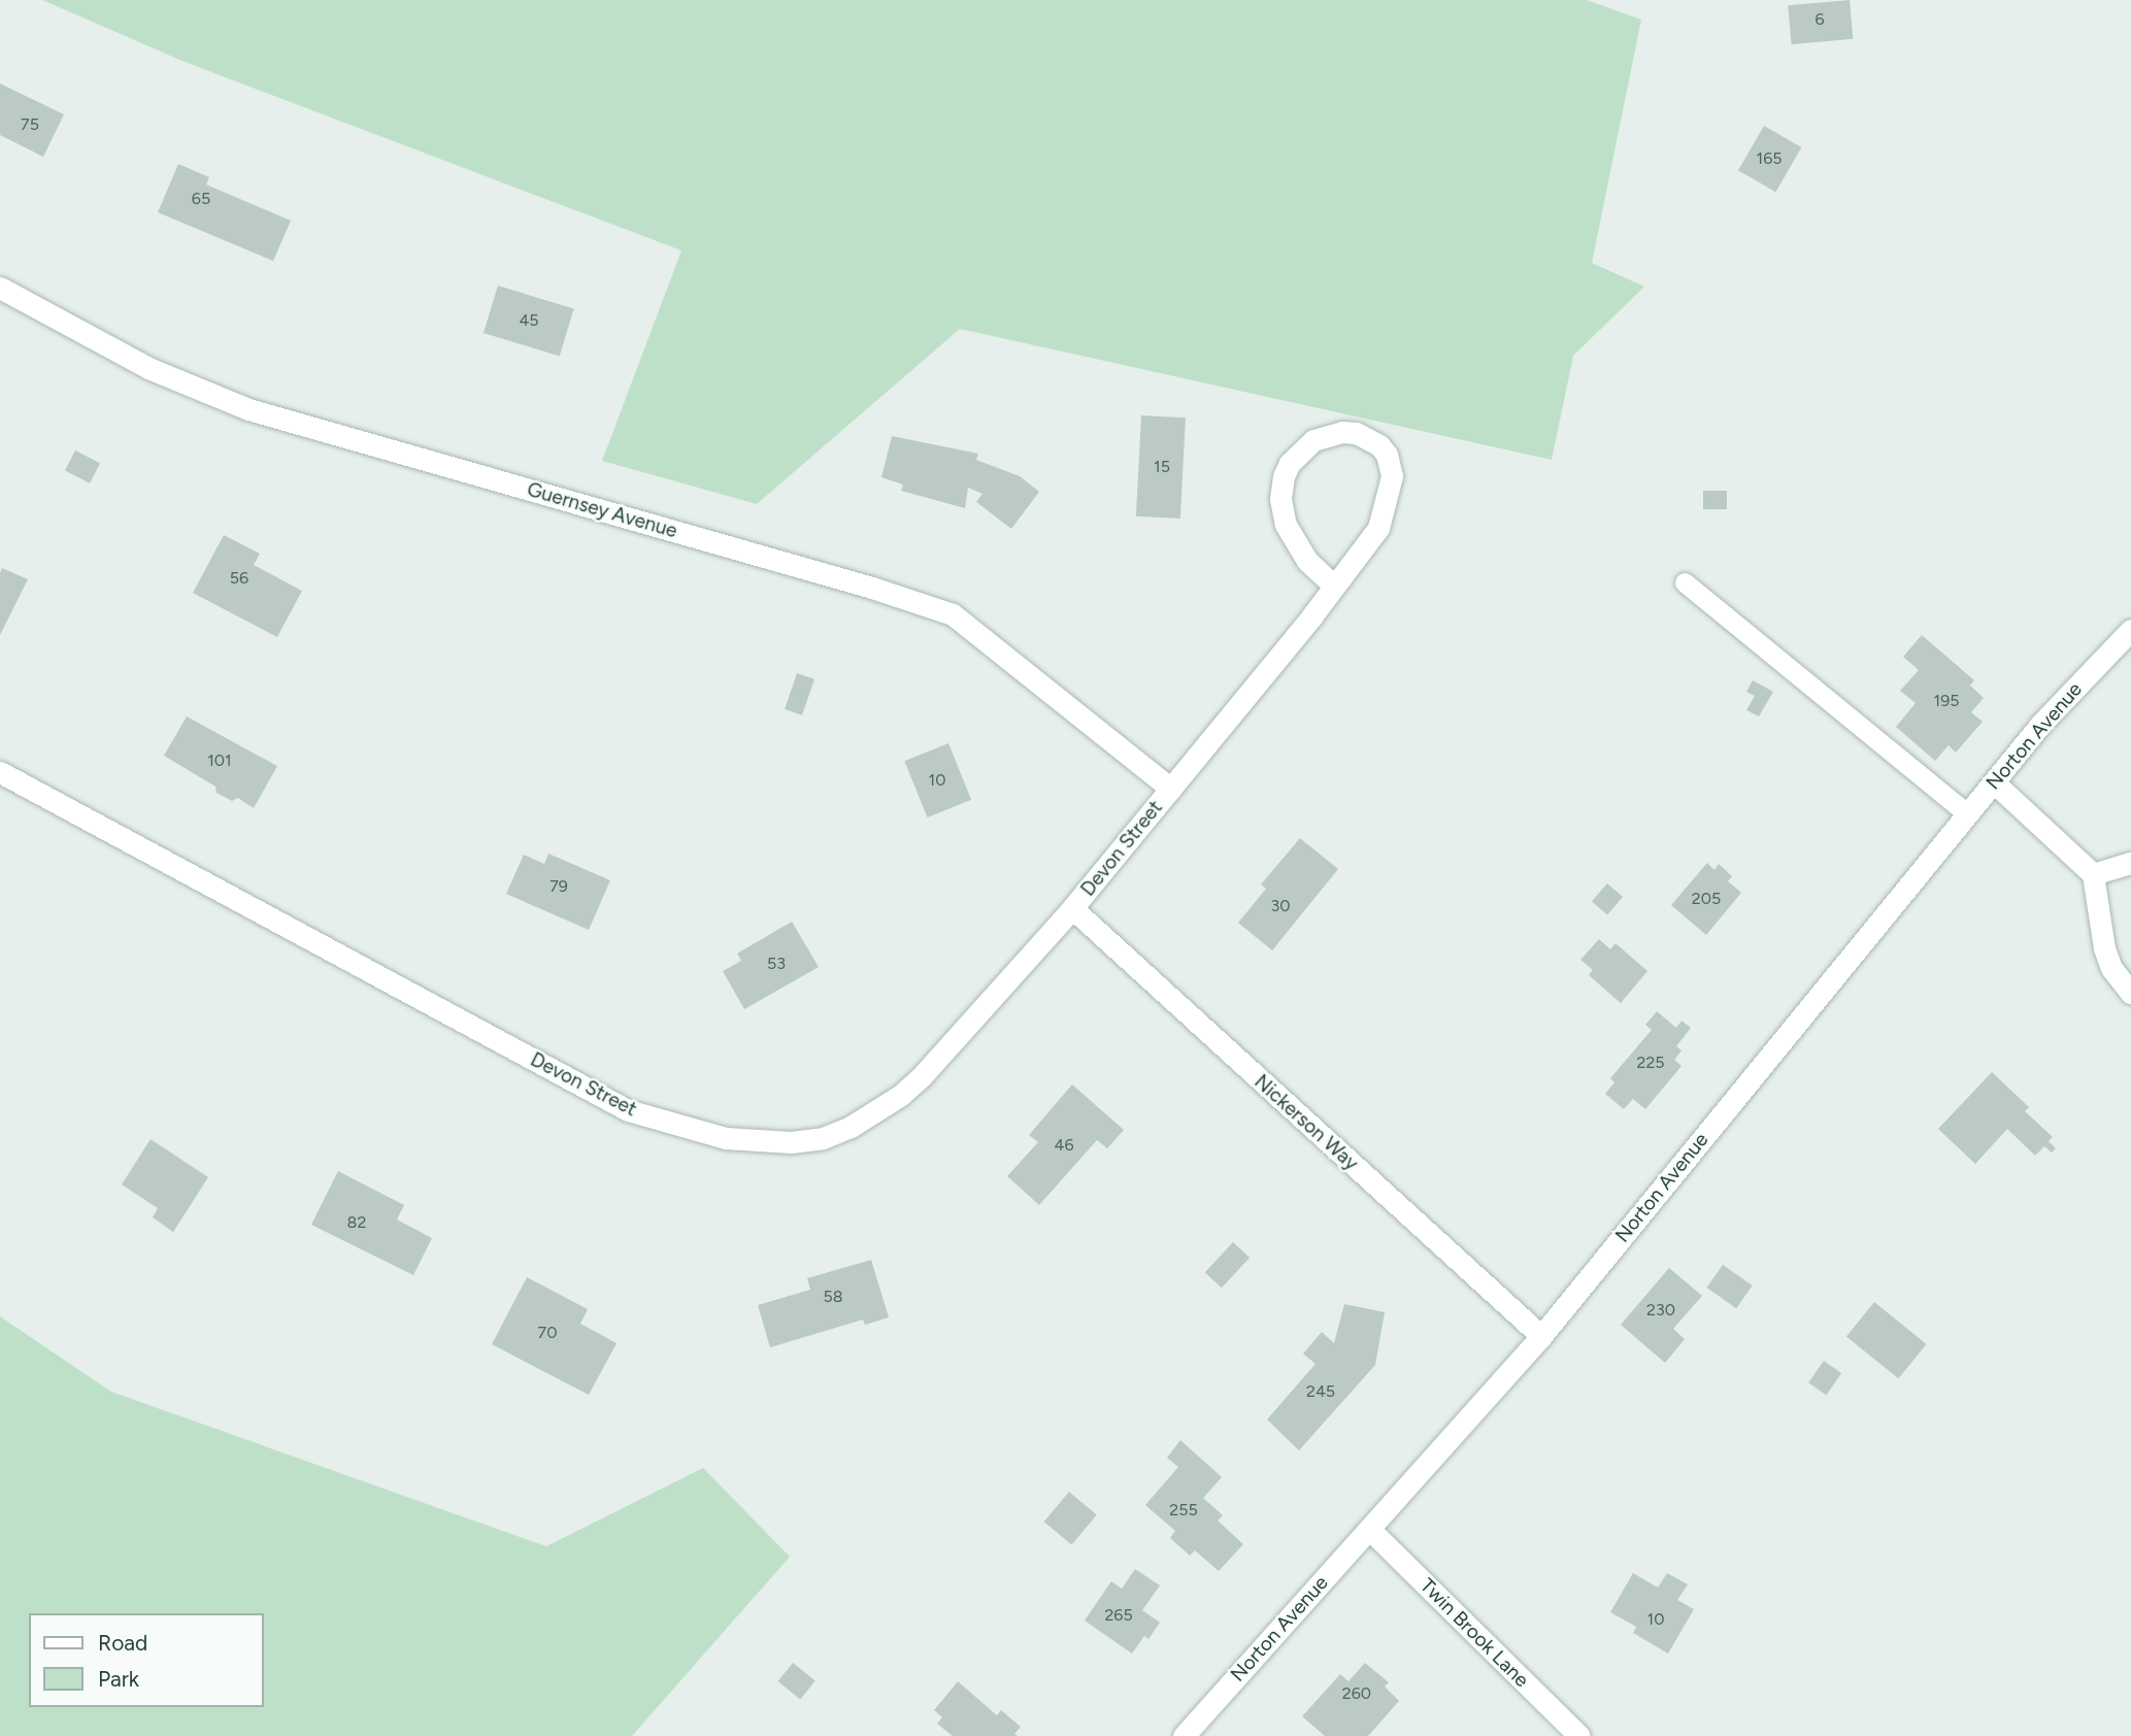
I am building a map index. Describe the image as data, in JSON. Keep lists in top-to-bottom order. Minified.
{"streets":{"street":["Guernsey Avenue","Norton Avenue","Devon Street","Nickerson Way","Twin Brook Lane"]},"crossings":[["Guernsey Avenue","Devon Street"],["Norton Avenue","Nickerson Way"],["Norton Avenue","Twin Brook Lane"],["Devon Street","Nickerson Way"]],"house_numbers":["6","75","165","65","45","15","56","195","101","10","79","205","30","53","225","46","82","58","230","70","245","255","265","10","260"],"legend":["Road","Park"]}
